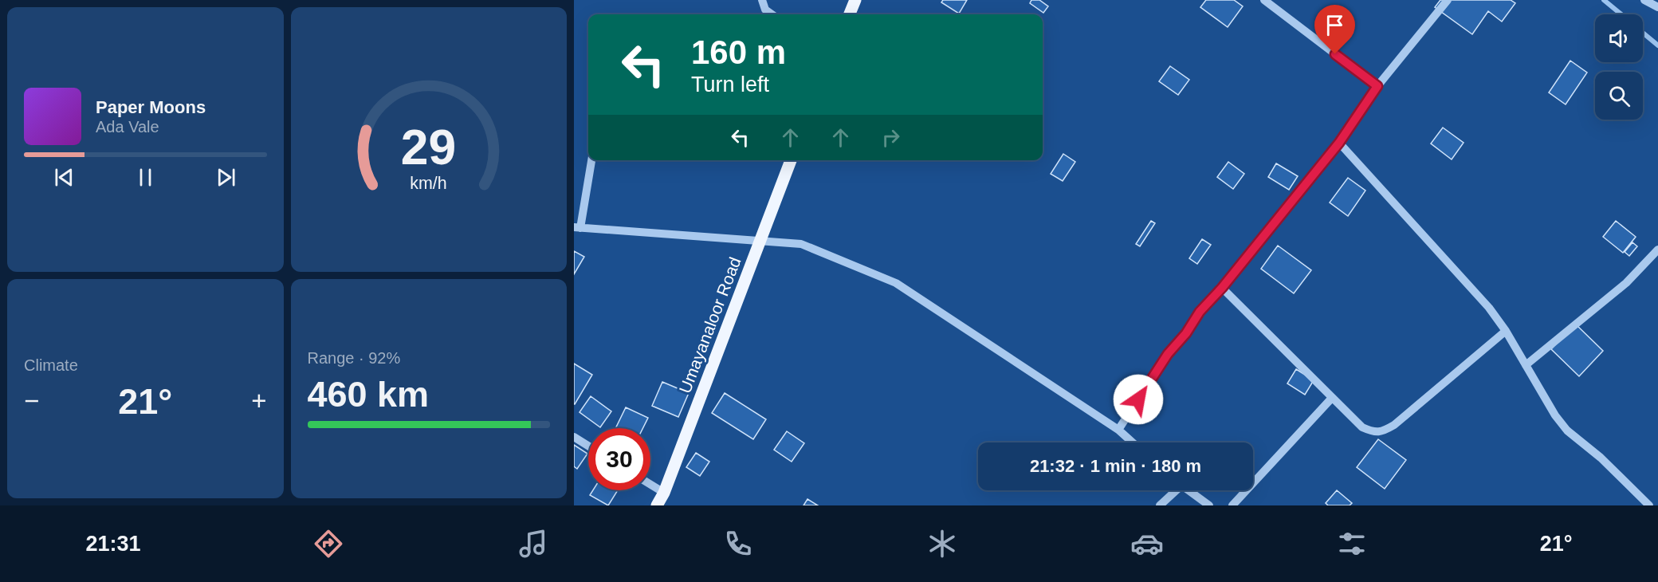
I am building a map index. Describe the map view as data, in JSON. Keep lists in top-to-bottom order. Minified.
{"streets":{"main road":["Umayanaloor Road"]},"page":{"turn":["160 m","Turn left"],"song":["Paper Moons","Ada Vale"],"tile":["Climate",["Range · 92%","460 km"]],"heat":["−","21°","+"],"limit":"30","trip":"21:32 · 1 min · 180 m","tabs":["21:31","21°"],"gauge":["29","km/h"]}}
